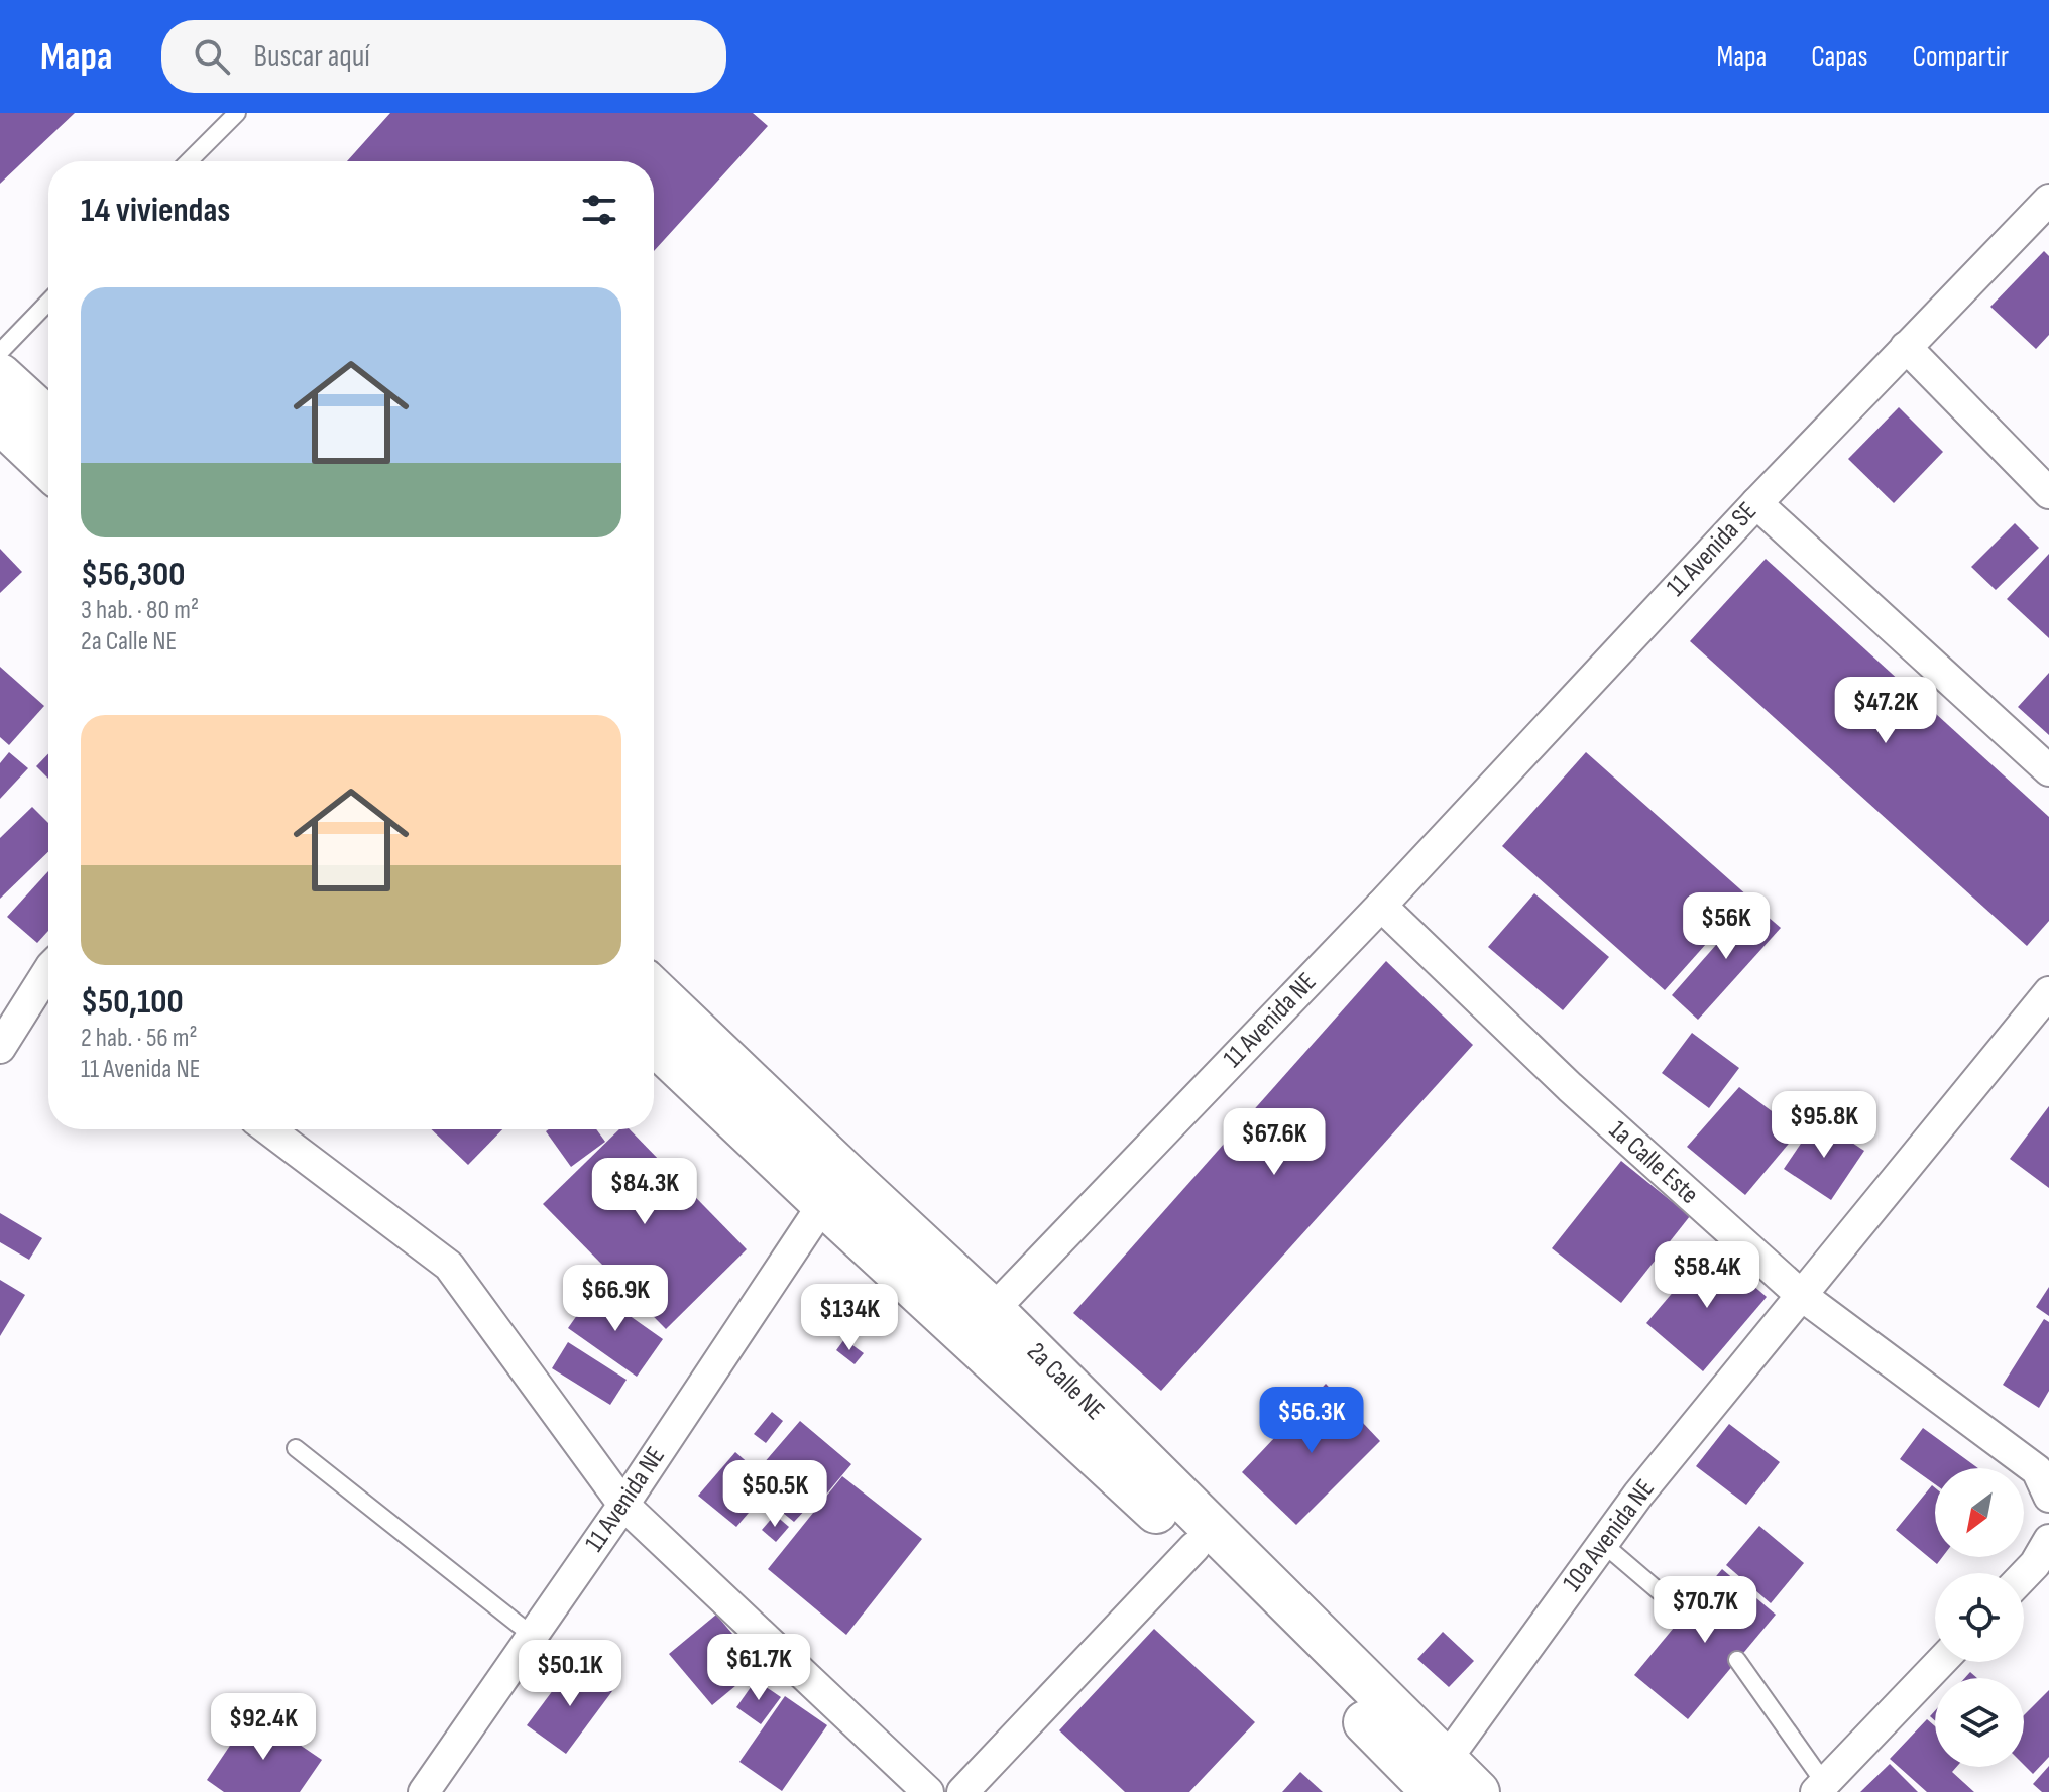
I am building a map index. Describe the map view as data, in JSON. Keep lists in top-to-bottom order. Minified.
{"streets":{"main road":["2a Calle NE"],"street":["11 Avenida SE","11 Avenida NE","1a Calle Este","10a Avenida NE"]},"crossings":[["11 Avenida SE","11 Avenida NE"],["11 Avenida SE","1a Calle Este"],["11 Avenida NE","1a Calle Este"],["11 Avenida NE","2a Calle NE"],["1a Calle Este","10a Avenida NE"],["2a Calle NE","10a Avenida NE"]],"north":"bottom left","page":{"header":"Mapa","search":"Buscar aquí","nav":["Mapa","Capas","Compartir"],"heading":"14 viviendas","list":[{"name":"$56,300","note":"3 hab. · 80 m² · 2a Calle NE"},{"name":"$50,100","note":"2 hab. · 56 m² · 11 Avenida NE"}],"price":["$47.2K","$56K","$95.8K","$67.6K","$84.3K","$58.4K","$66.9K","$134K","$56.3K","$50.5K","$70.7K","$61.7K","$50.1K","$92.4K"]}}
